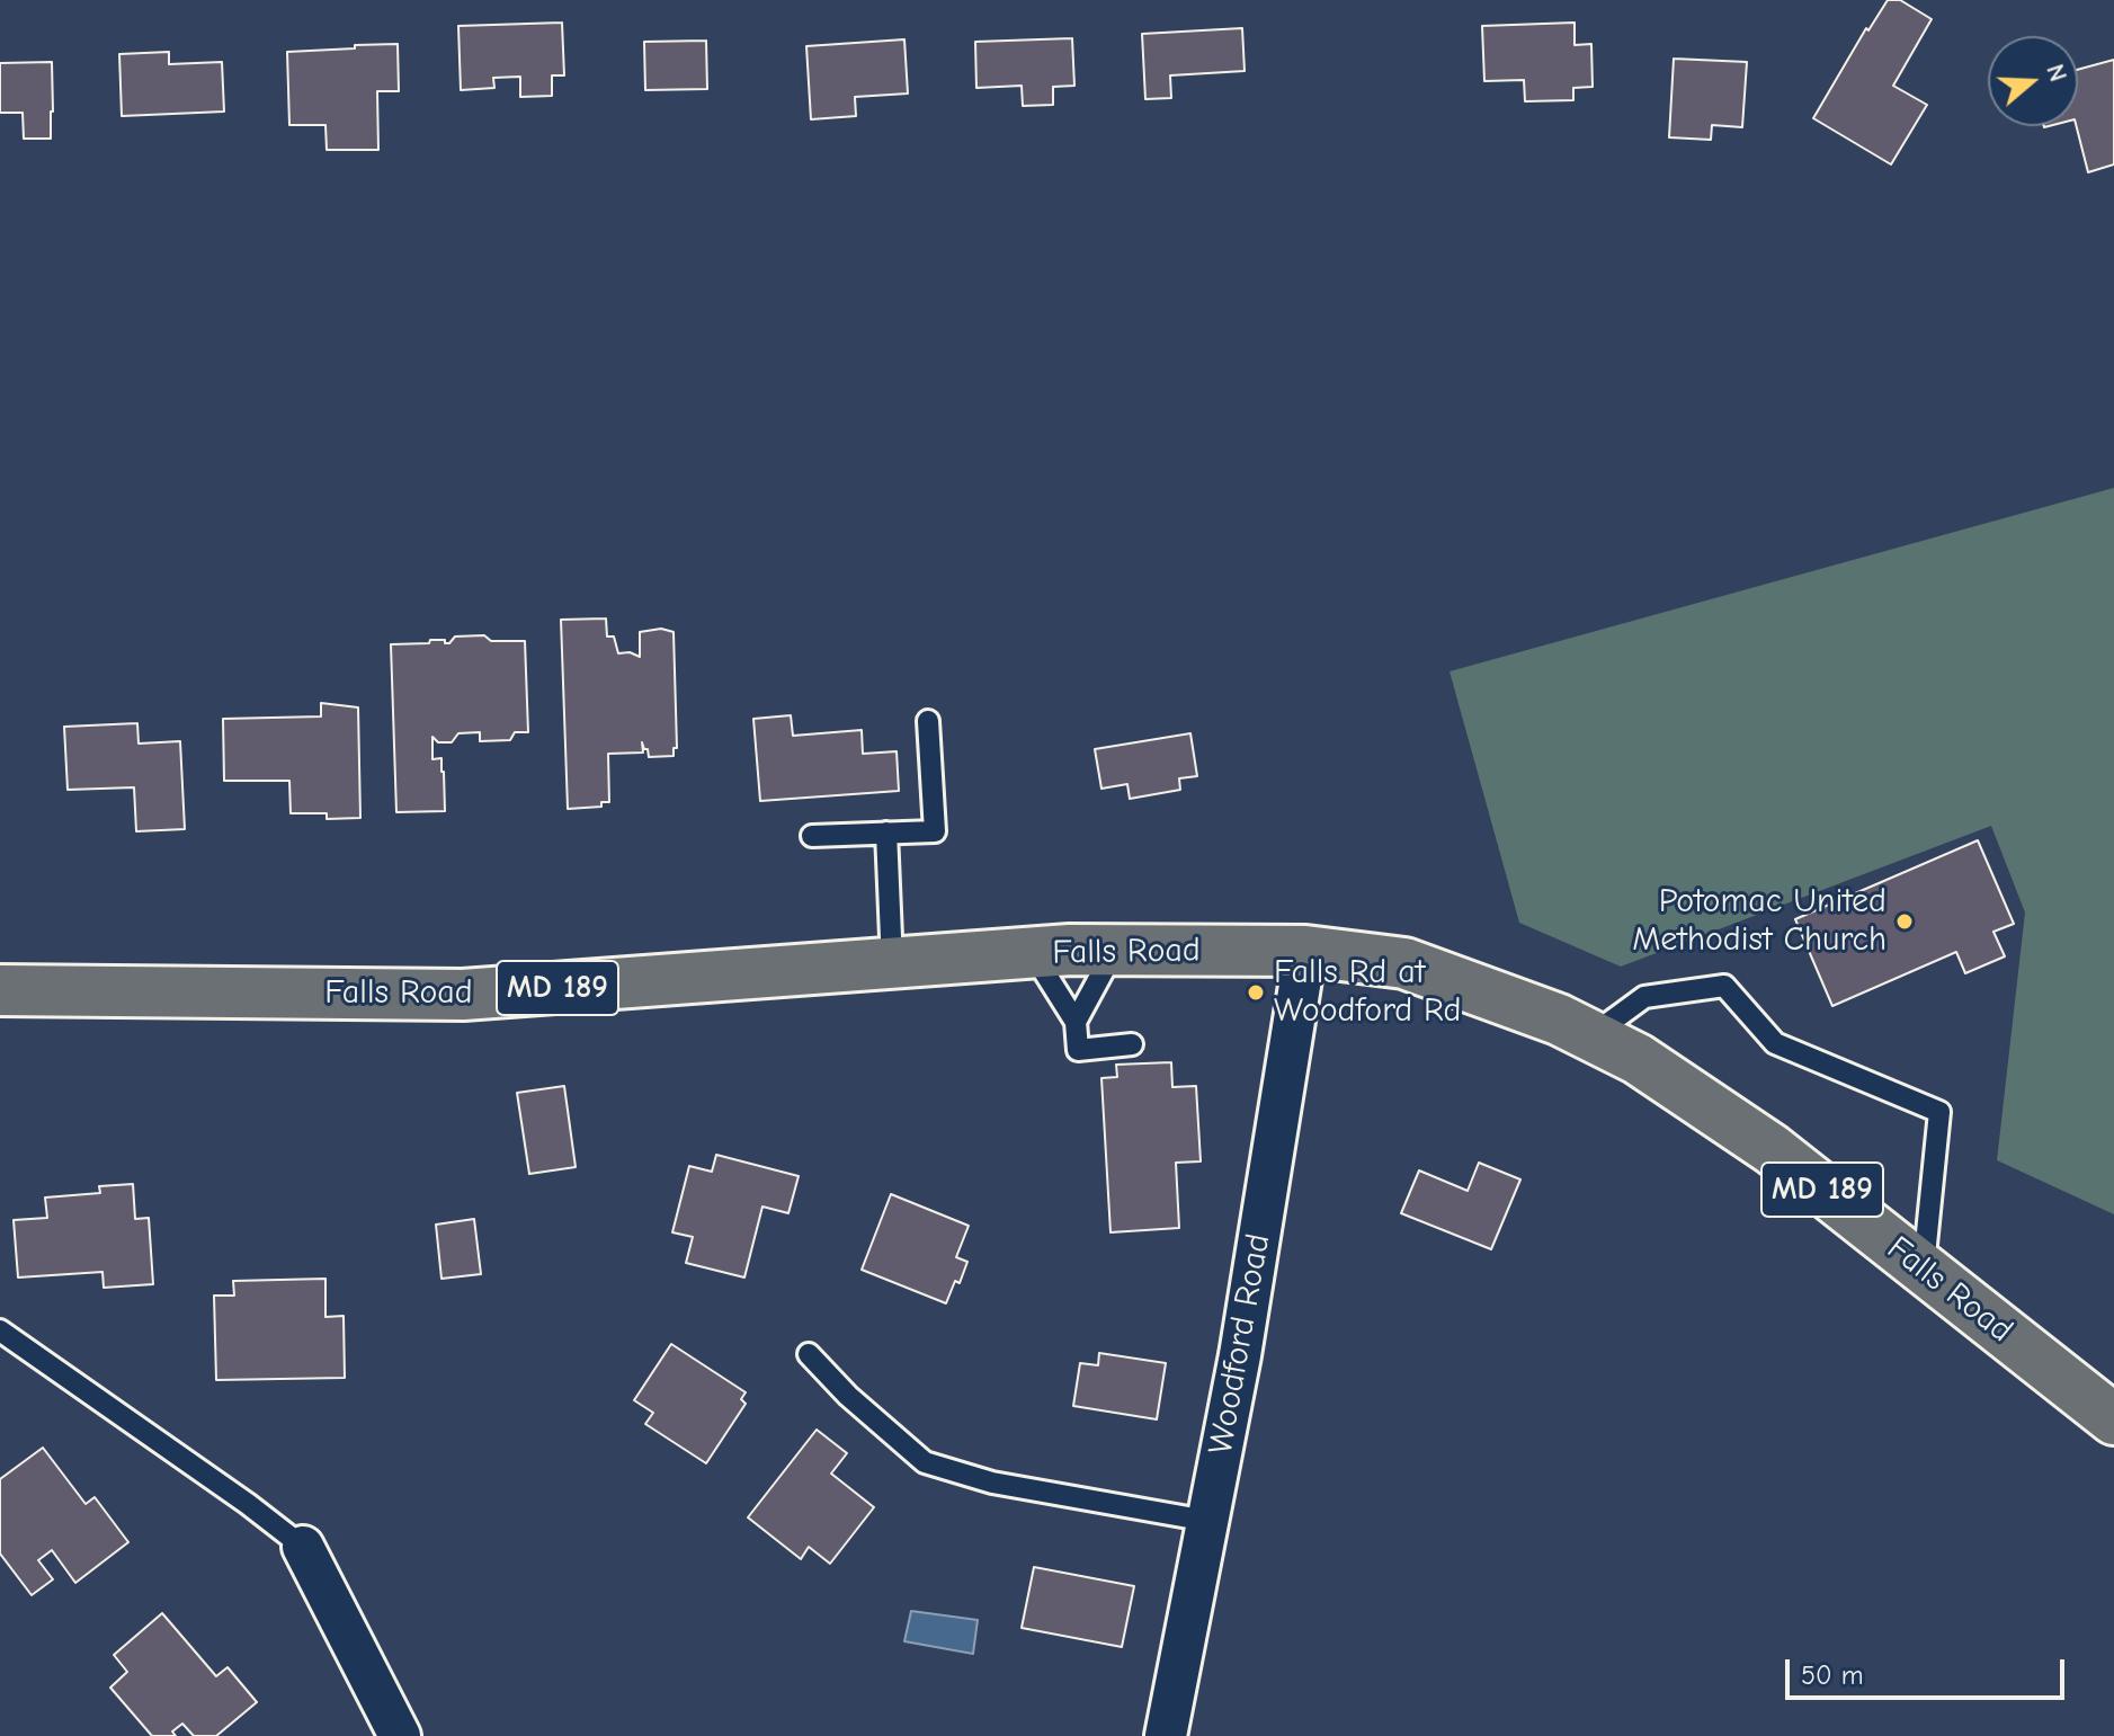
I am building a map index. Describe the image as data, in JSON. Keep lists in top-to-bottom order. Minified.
{"streets":{"main road":["Falls Road","MD 189"],"street":["Woodford Road"]},"crossings":[["Falls Road","Woodford Road"]],"places":["Potomac United Methodist Church","Falls Rd at Woodford Rd"],"scale_bar":"50 m","north":"right"}
